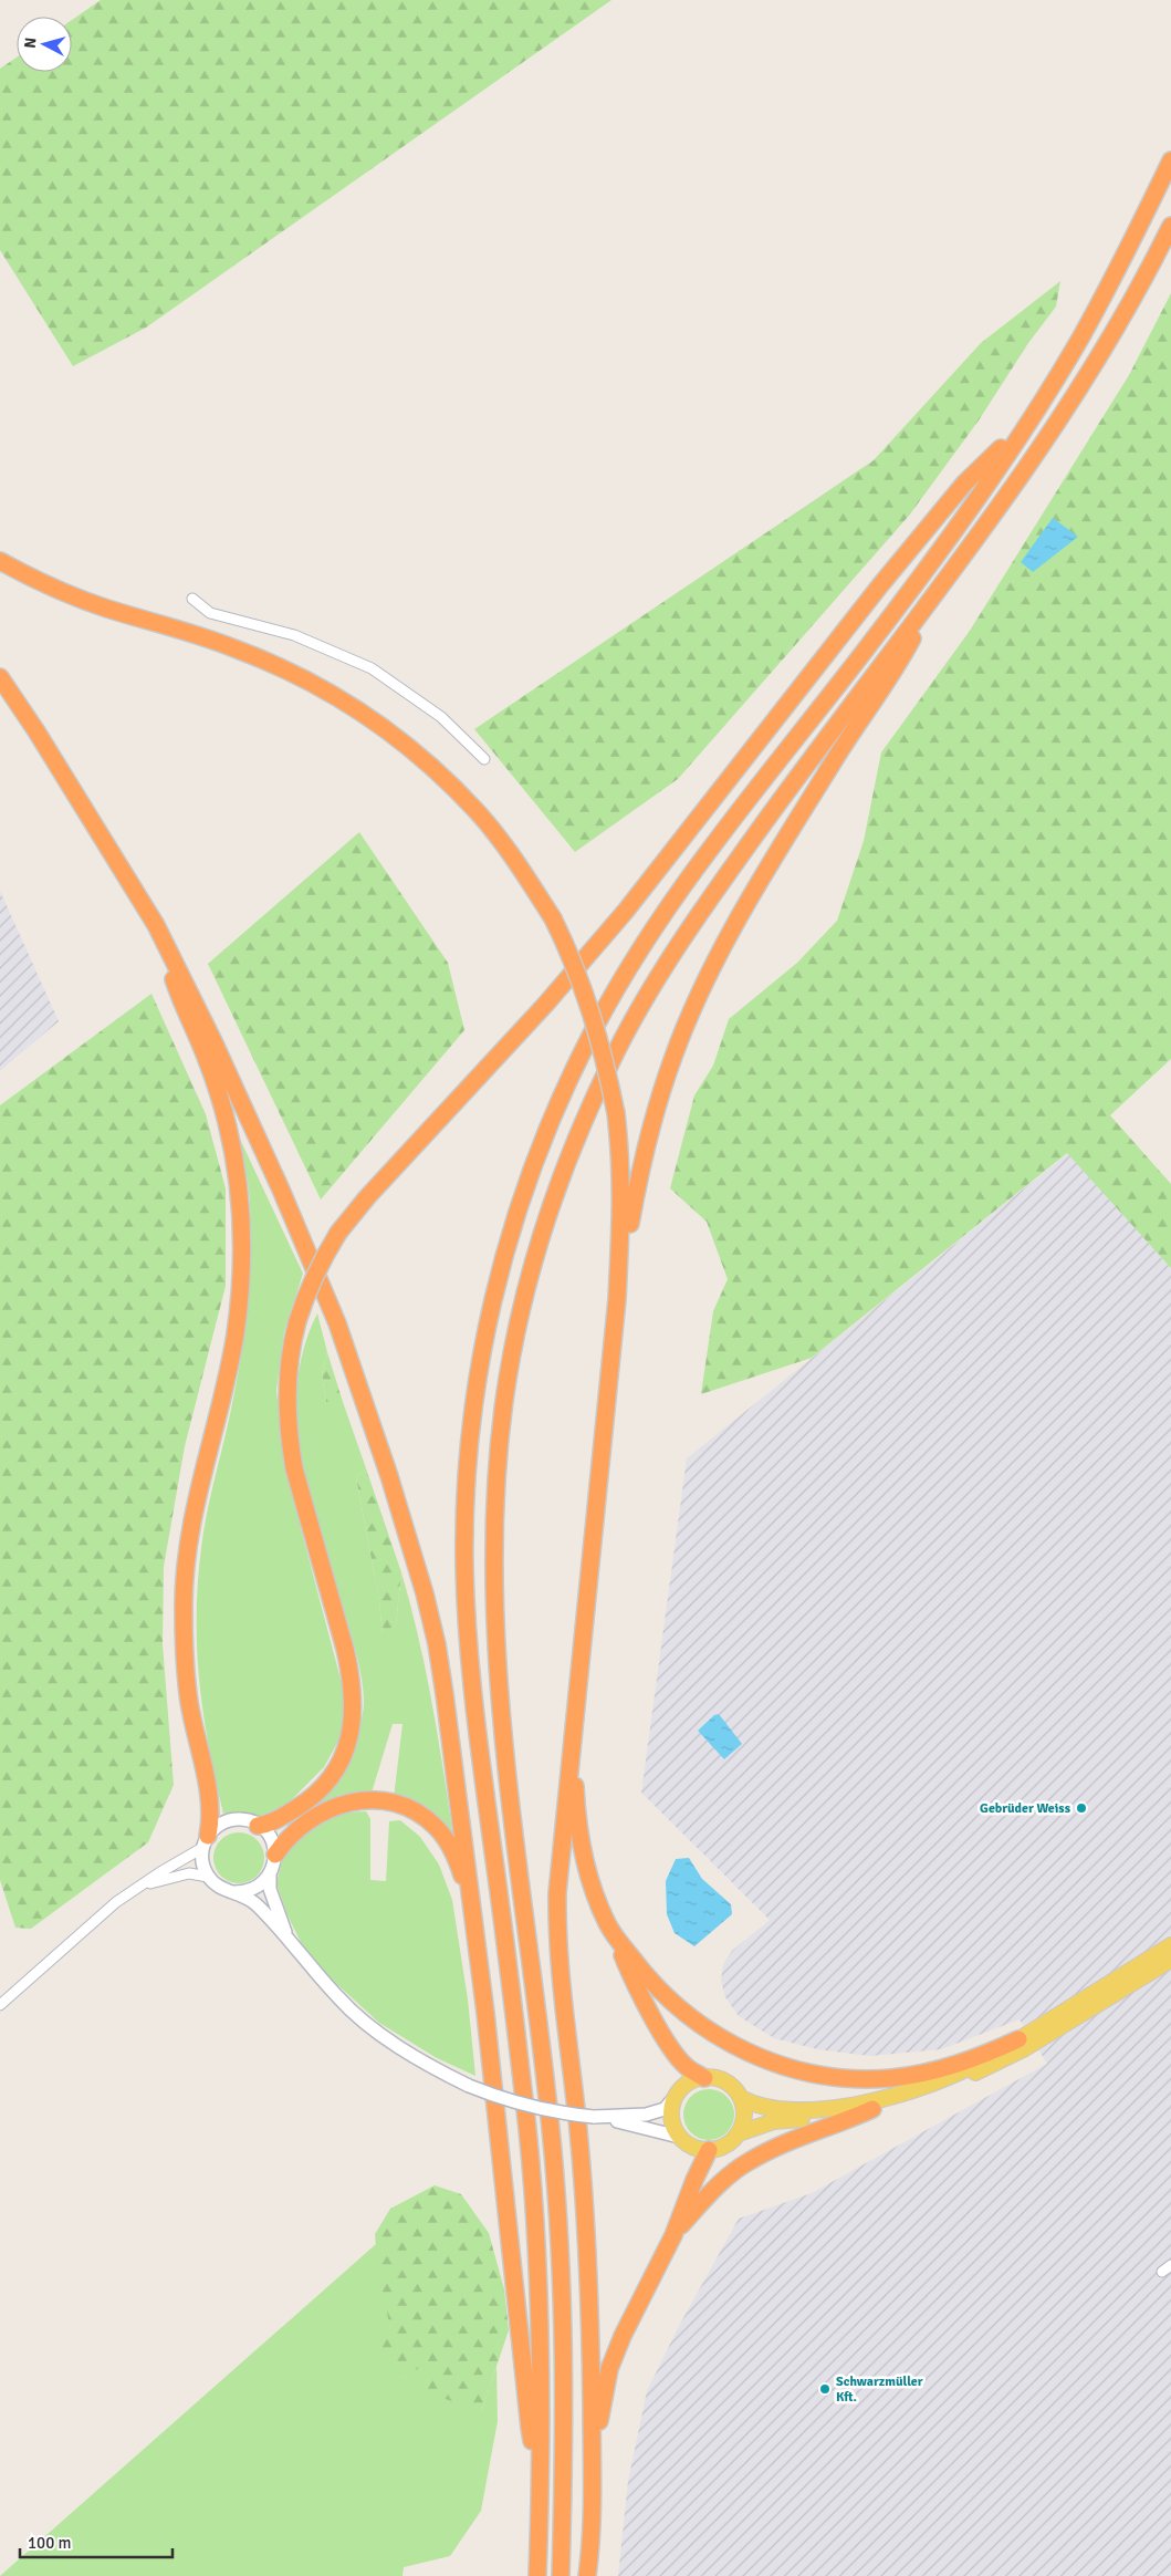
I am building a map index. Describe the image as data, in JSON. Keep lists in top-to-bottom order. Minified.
{"places":["Gebrüder Weiss","Schwarzmüller Kft."],"scale_bar":"100 m","north":"left"}
